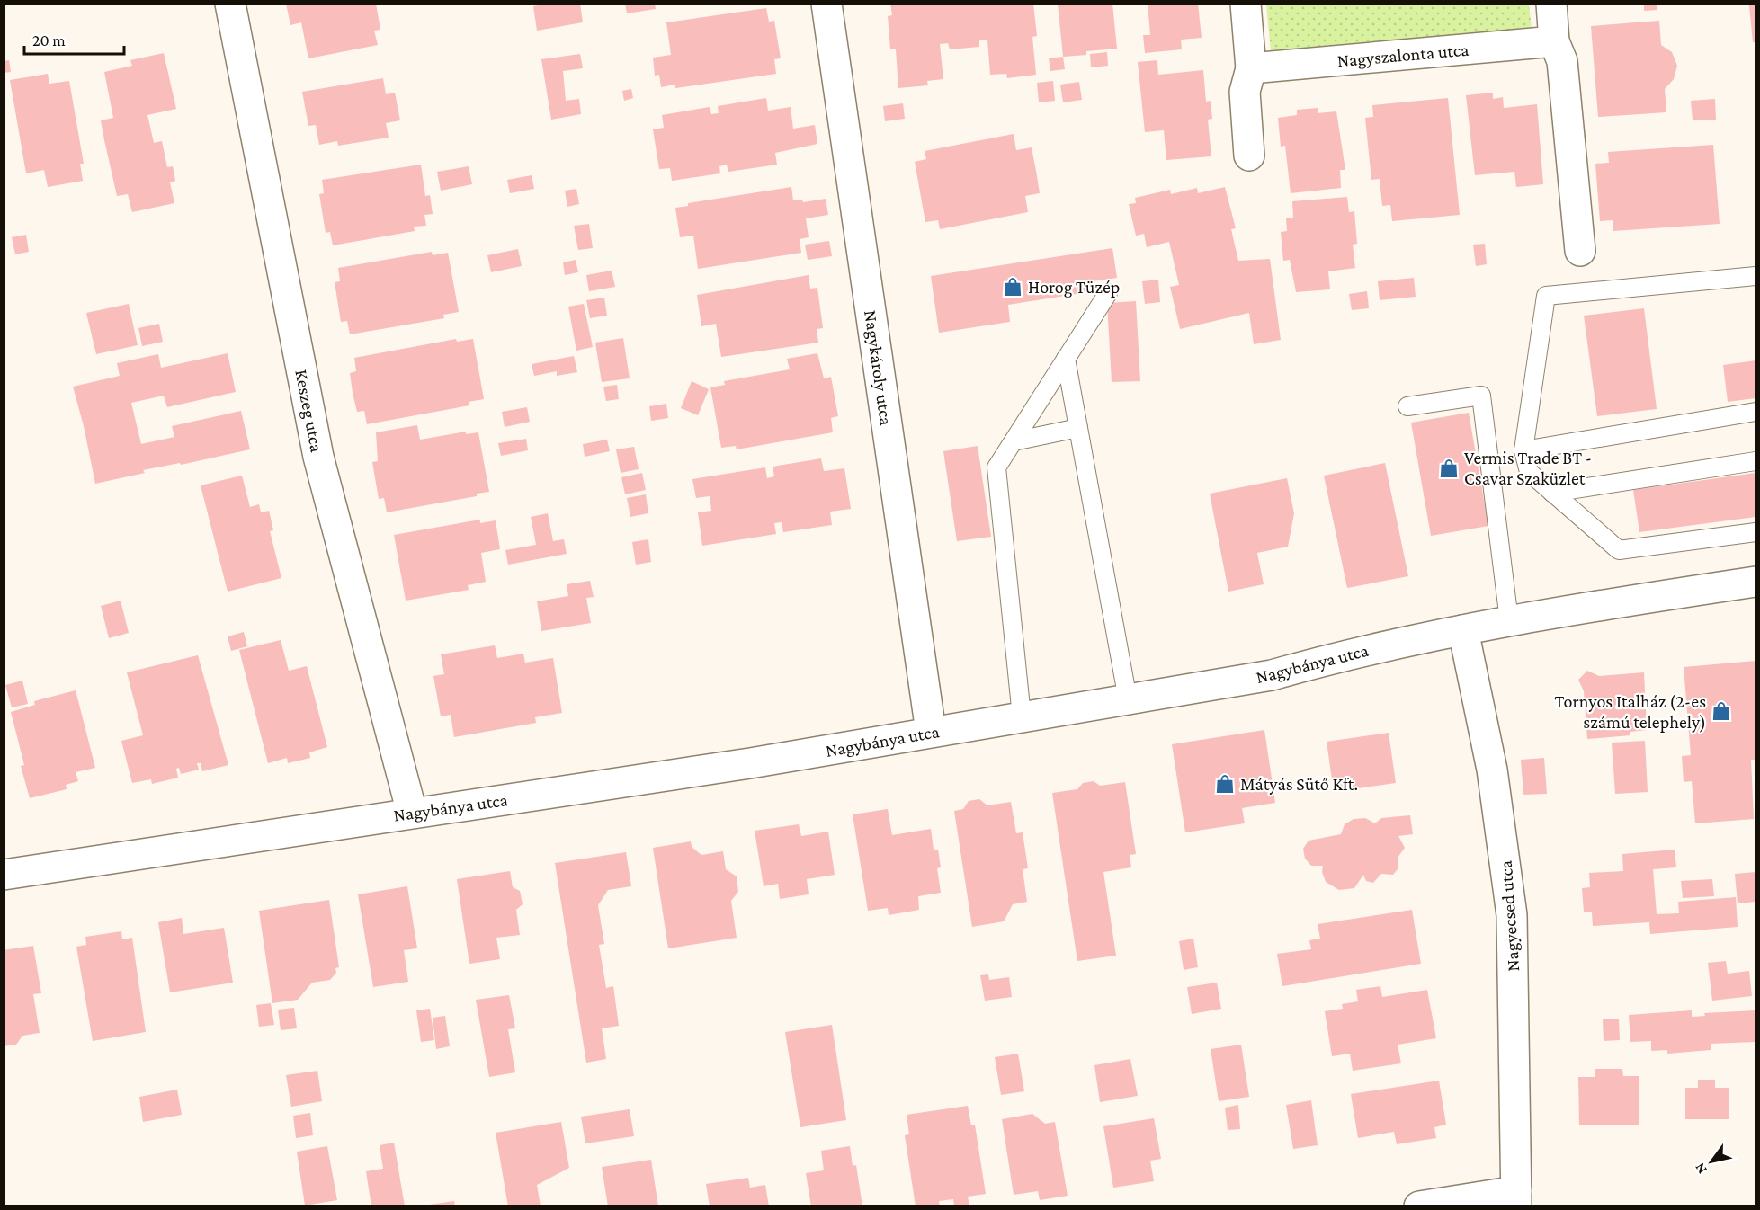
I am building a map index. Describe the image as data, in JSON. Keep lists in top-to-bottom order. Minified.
{"streets":{"street":["Nagyszalonta utca","Nagykároly utca","Keszeg utca","Nagybánya utca","Nagyecsed utca"]},"crossings":[["Nagykároly utca","Nagybánya utca"],["Keszeg utca","Nagybánya utca"],["Nagybánya utca","Nagyecsed utca"]],"places":{"shop":["Horog Tüzép","Vermis Trade BT - Csavar Szaküzlet","Tornyos Italház (2-es számú telephely)","Mátyás Sütő Kft."]},"scale_bar":"20 m","north":"bottom left"}
